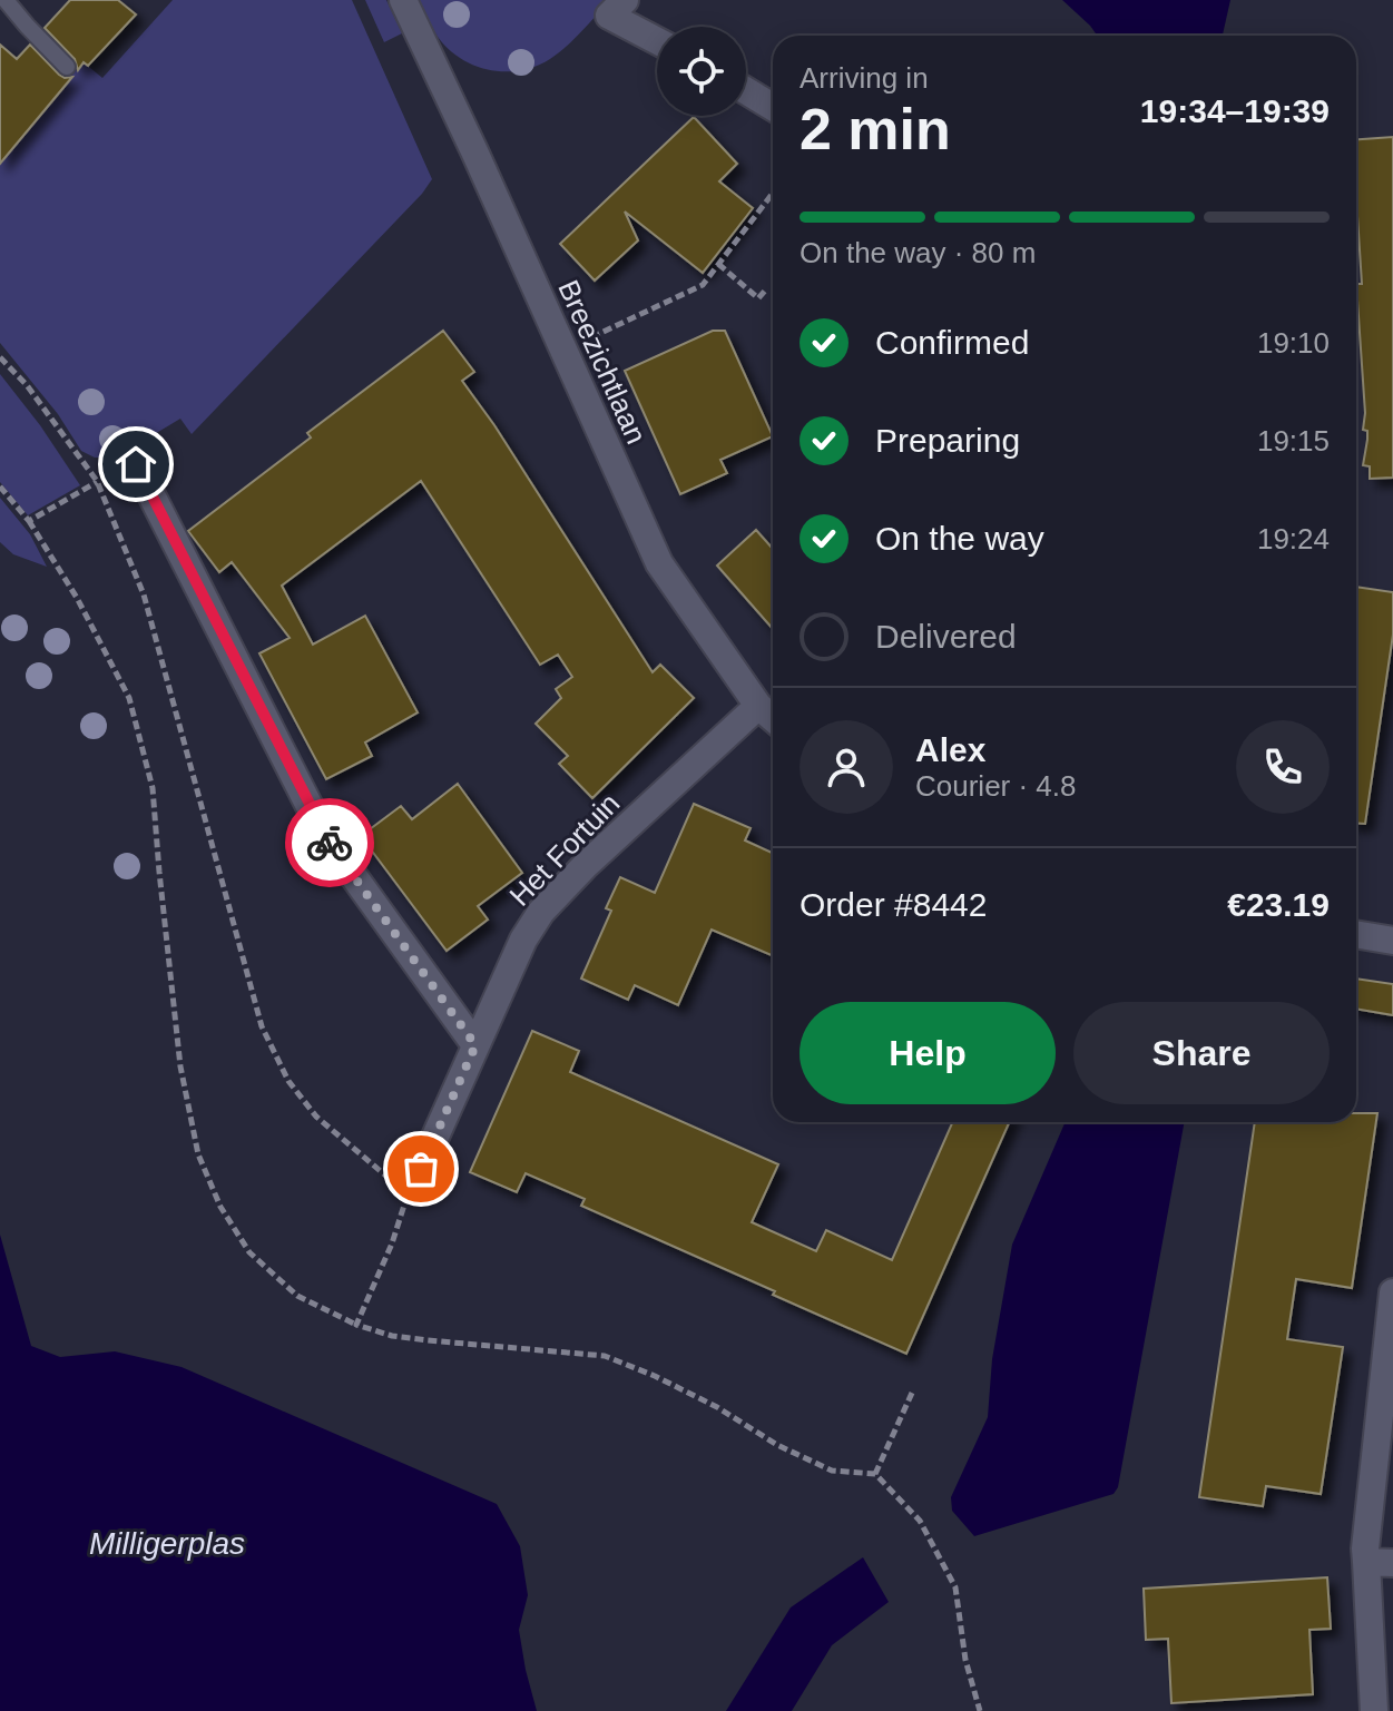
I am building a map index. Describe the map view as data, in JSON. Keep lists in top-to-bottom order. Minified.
{"streets":{"street":["Breezichtlaan","Het Fortuin"]},"crossings":[["Breezichtlaan","Het Fortuin"]],"water":["Milligerplas"],"page":{"heading":["2 min","Arriving in","19:34–19:39"],"panel":["Alex","Courier · 4.8","Order #8442","€23.19"],"bar":"On the way · 80 m","list":[["Confirmed","19:10"],["Preparing","19:15"],["On the way","19:24"],"Delivered"],"buttons":["Help","Share"]}}
